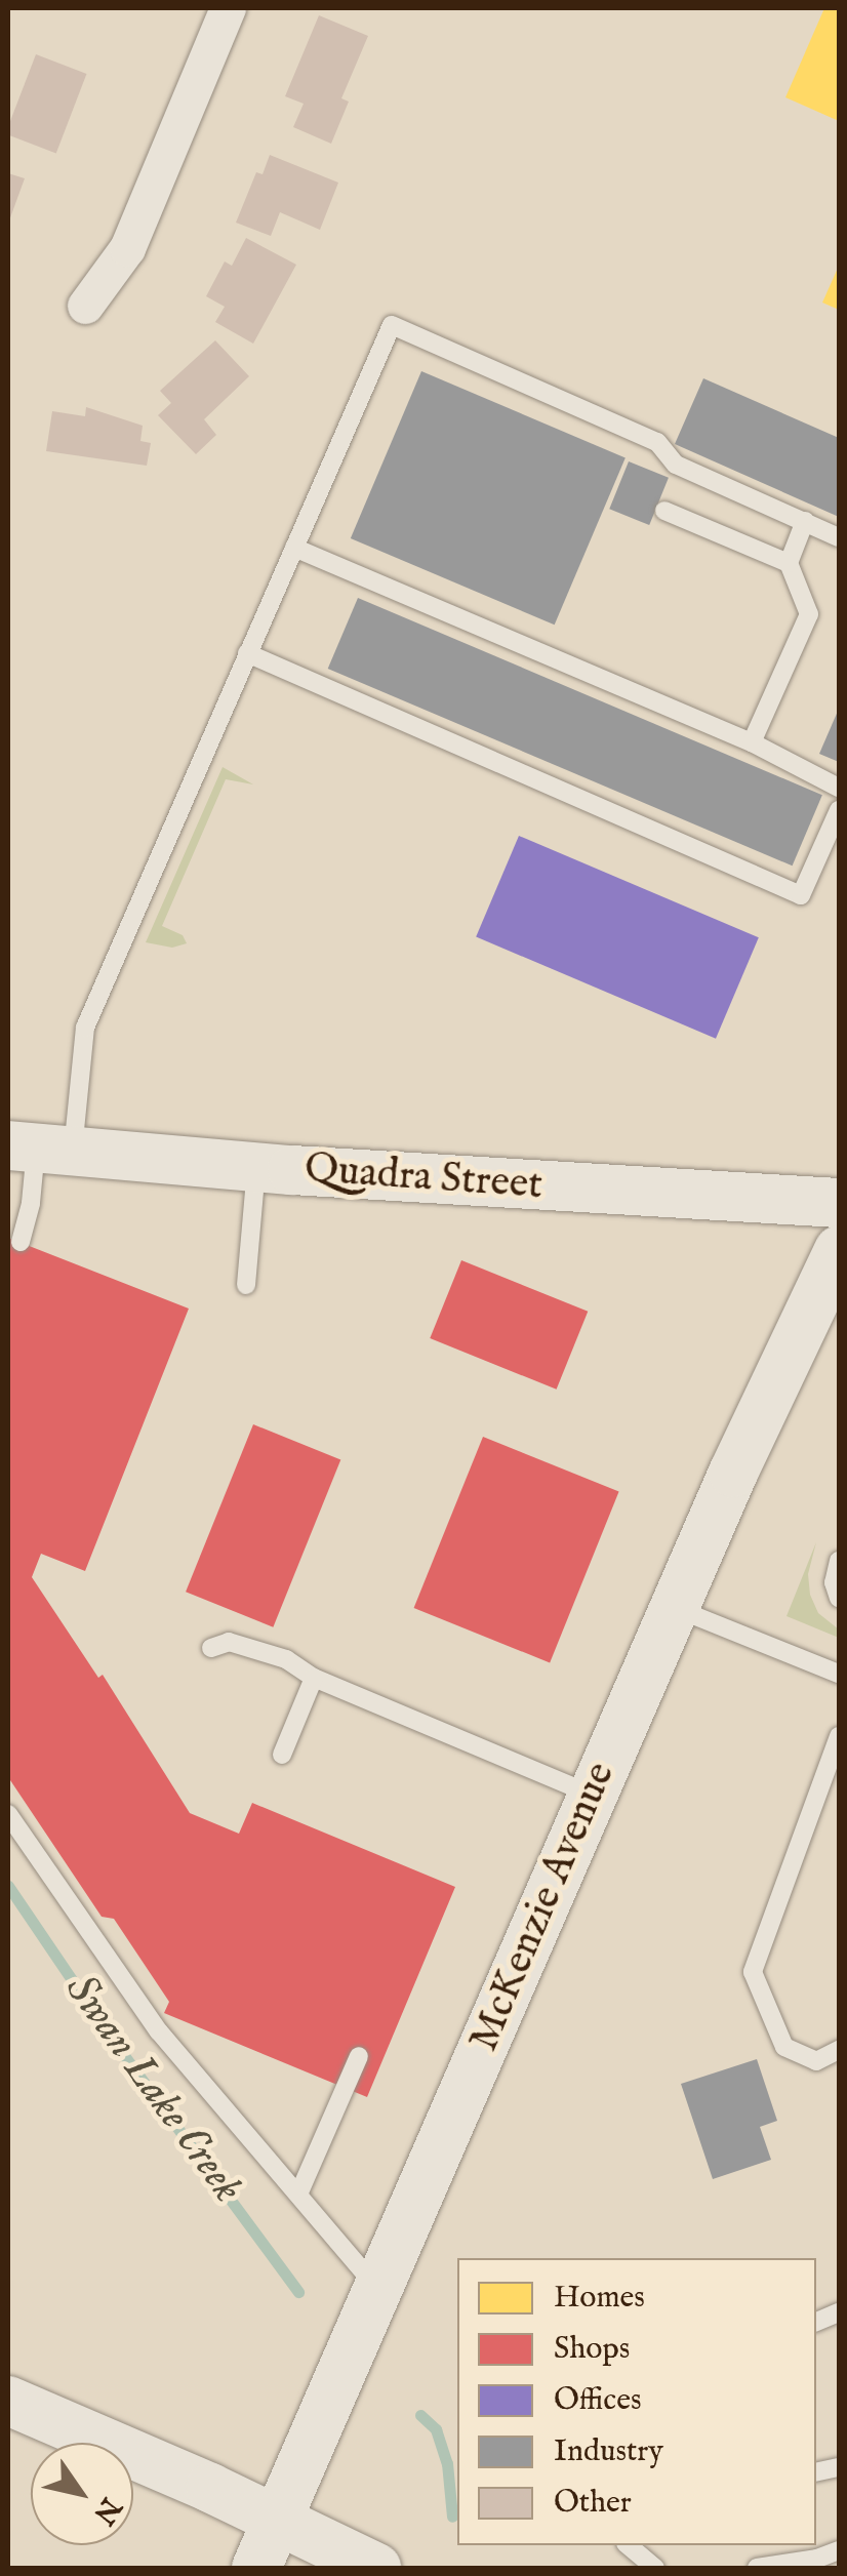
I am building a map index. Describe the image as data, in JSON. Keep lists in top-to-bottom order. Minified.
{"streets":{"main road":["Quadra Street","McKenzie Avenue"]},"water":["Swan Lake Creek"],"legend":["Homes","Shops","Offices","Industry","Other"],"north":"bottom right"}
